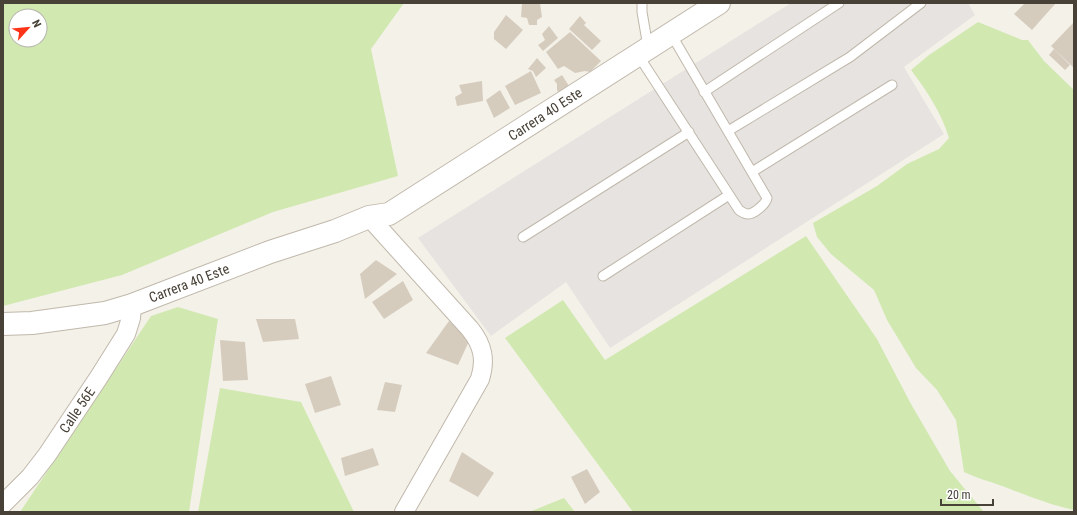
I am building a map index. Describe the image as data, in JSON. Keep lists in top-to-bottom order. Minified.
{"streets":{"street":["Carrera 40 Este","Calle 56E"]},"crossings":[["Carrera 40 Este","Calle 56E"]],"scale_bar":"20 m","north":"top right"}
